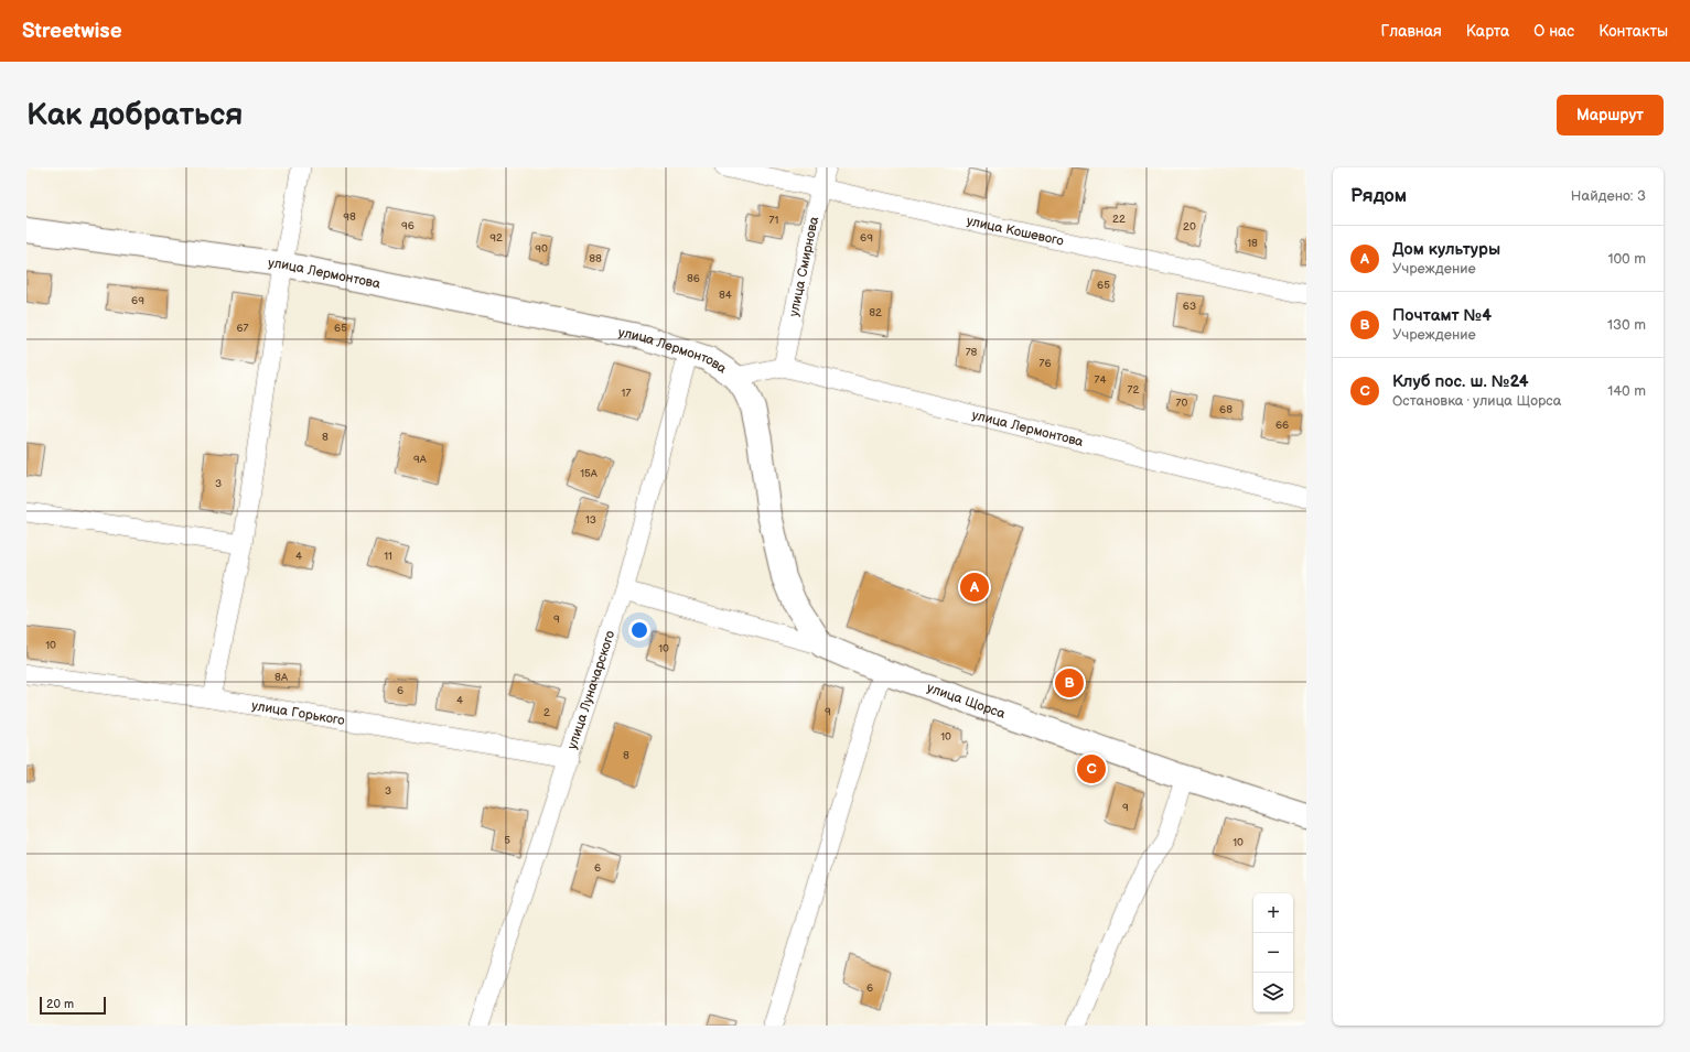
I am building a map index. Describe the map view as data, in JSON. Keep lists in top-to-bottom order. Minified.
{"streets":{"street":["улица Кошевого","улица Смирнова","улица Лермонтова","улица Луначарского","улица Щорса","улица Горького"]},"crossings":[["улица Кошевого","улица Смирнова"],["улица Смирнова","улица Лермонтова"],["улица Лермонтова","улица Луначарского"],["улица Луначарского","улица Щорса"],["улица Луначарского","улица Горького"]],"house_numbers":["98","22","71","96","20","92","69","18","90","88","86","65","84","69","63","82","67","65","78","76","74","72","17","70","68","66","8","9А","15А","3","13","4","11","9","10","10","8А","6","4","9","2","10","8","3","9","5","10","6","6"],"scale_bar":"20 m","page":{"header":"Streetwise","nav":["Главная","Карта","О нас","Контакты"],"buttons":"Маршрут","title":"Как добраться","heading":["Рядом","Найдено: 3"],"list":[{"mark":"A","name":"Дом культуры","note":"Учреждение","value":"100 m"},{"mark":"B","name":"Почтамт №4","note":"Учреждение","value":"130 m"},{"mark":"C","name":"Клуб пос. ш. №24","note":"Остановка · улица Щорса","value":"140 m"}],"pins":["A","B","C"],"map_buttons":["+","−"],"scale":"20 m"}}
